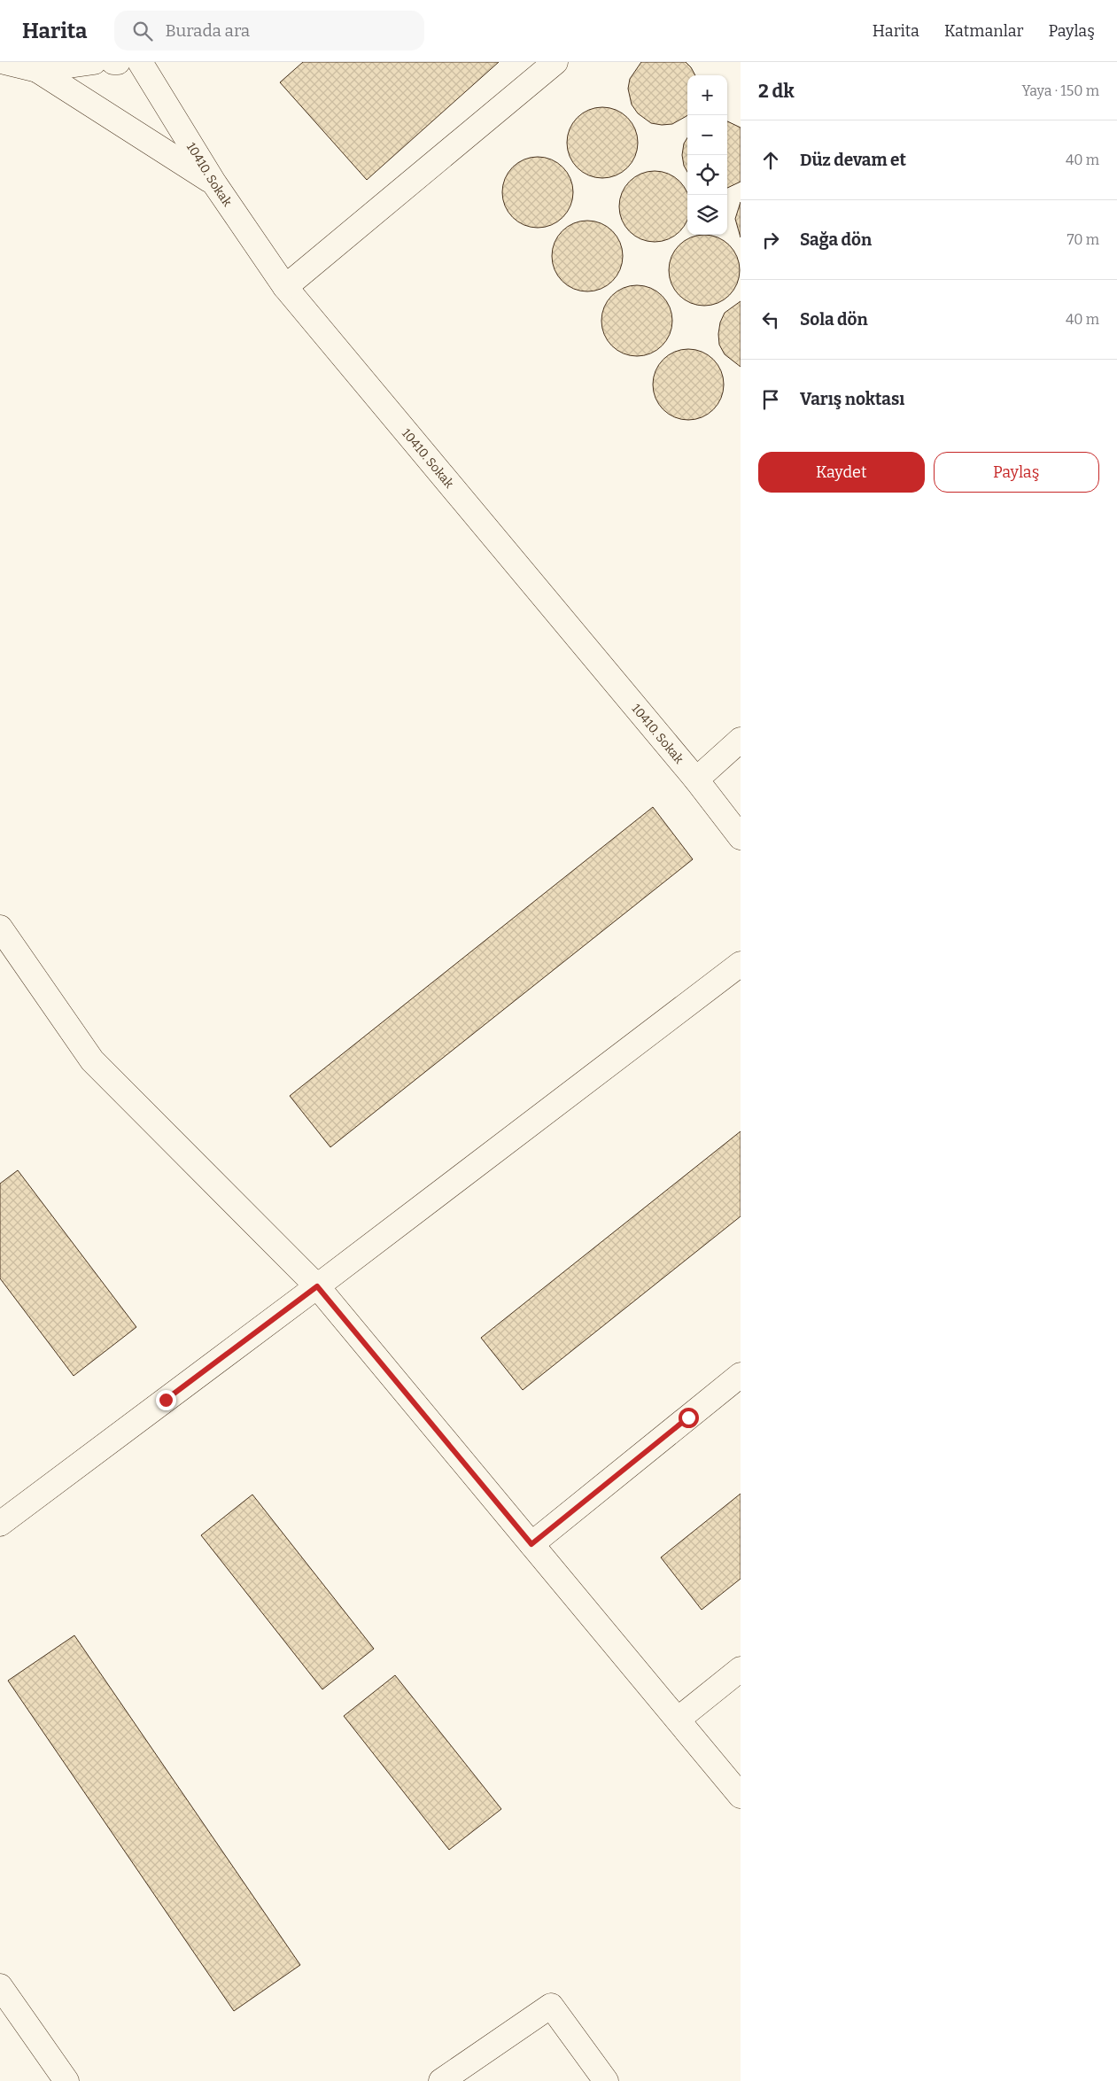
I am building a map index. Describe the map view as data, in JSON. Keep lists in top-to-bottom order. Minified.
{"streets":{"street":["10410. Sokak"]},"page":{"header":"Harita","search":"Burada ara","nav":["Harita","Katmanlar","Paylaş"],"heading":["2 dk","Yaya · 150 m"],"map_buttons":["+","−"],"list":[["Düz devam et","40 m"],["Sağa dön","70 m"],["Sola dön","40 m"],"Varış noktası"],"buttons":["Kaydet","Paylaş"]}}
